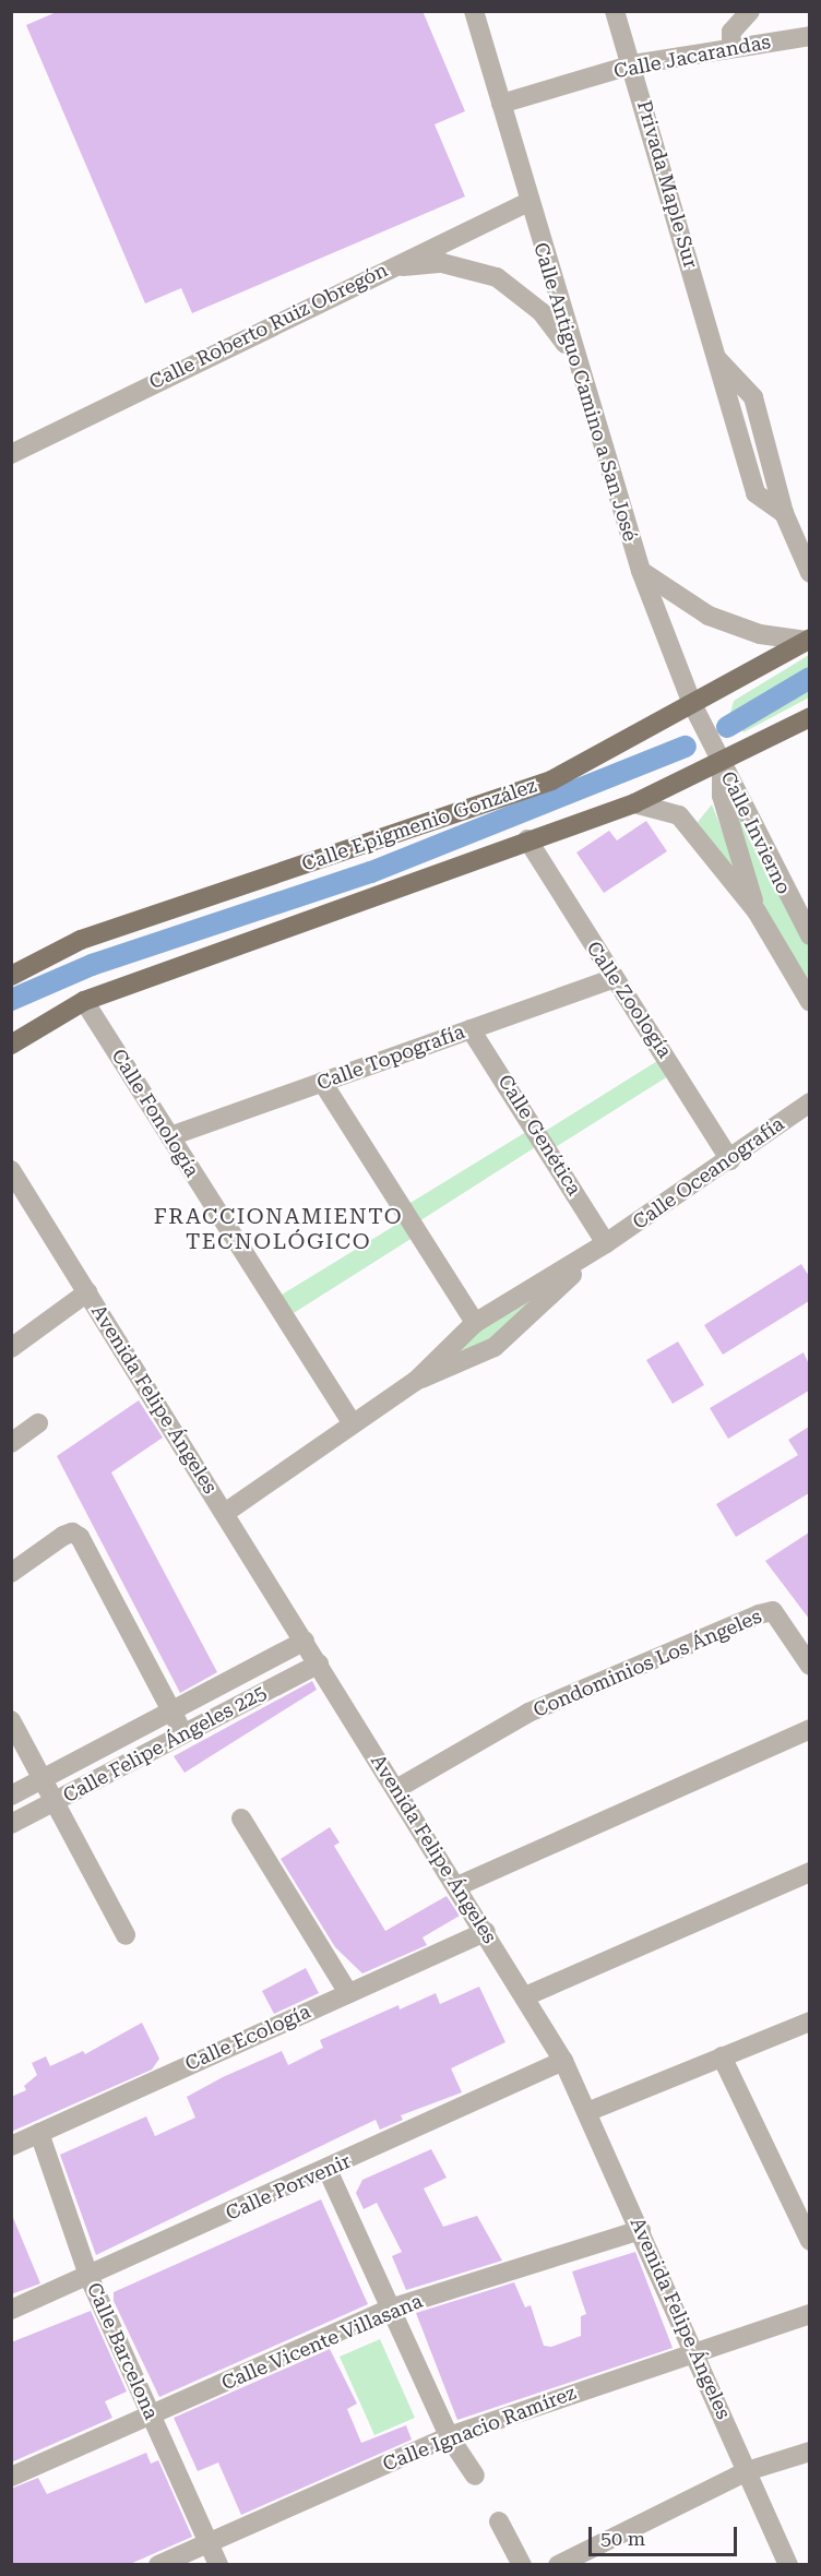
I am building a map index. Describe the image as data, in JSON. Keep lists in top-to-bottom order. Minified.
{"streets":{"main road":["Calle Epigmenio González"],"street":["Calle Jacarandas","Privada Maple Sur","Calle Roberto Ruiz Obregón","Calle Antiguo Camino a San José","Calle Invierno","Calle Zoología","Calle Topografía","Calle Fonología","Calle Genética","Calle Oceanografía","Avenida Felipe Ángeles","Condominios Los Ángeles","Calle Felipe Ángeles 225","Calle Ecología","Calle Porvenir","Calle Vicente Villasana","Calle Barcelona","Calle Ignacio Ramírez"]},"crossings":[["Calle Jacarandas","Privada Maple Sur"],["Calle Jacarandas","Calle Antiguo Camino a San José"],["Calle Roberto Ruiz Obregón","Calle Antiguo Camino a San José"],["Calle Antiguo Camino a San José","Calle Epigmenio González"],["Calle Antiguo Camino a San José","Calle Invierno"],["Calle Zoología","Calle Topografía"],["Calle Zoología","Calle Oceanografía"],["Calle Topografía","Calle Fonología"],["Calle Topografía","Calle Genética"],["Calle Fonología","Calle Oceanografía"],["Calle Genética","Calle Oceanografía"],["Calle Oceanografía","Avenida Felipe Ángeles"],["Avenida Felipe Ángeles","Condominios Los Ángeles"],["Avenida Felipe Ángeles","Calle Felipe Ángeles 225"],["Avenida Felipe Ángeles","Calle Ecología"],["Avenida Felipe Ángeles","Calle Porvenir"],["Avenida Felipe Ángeles","Calle Vicente Villasana"],["Avenida Felipe Ángeles","Calle Ignacio Ramírez"],["Calle Ecología","Calle Barcelona"],["Calle Porvenir","Calle Barcelona"],["Calle Vicente Villasana","Calle Barcelona"],["Calle Barcelona","Calle Ignacio Ramírez"]],"districts":["FRACCIONAMIENTO TECNOLÓGICO"],"scale_bar":"50 m"}
